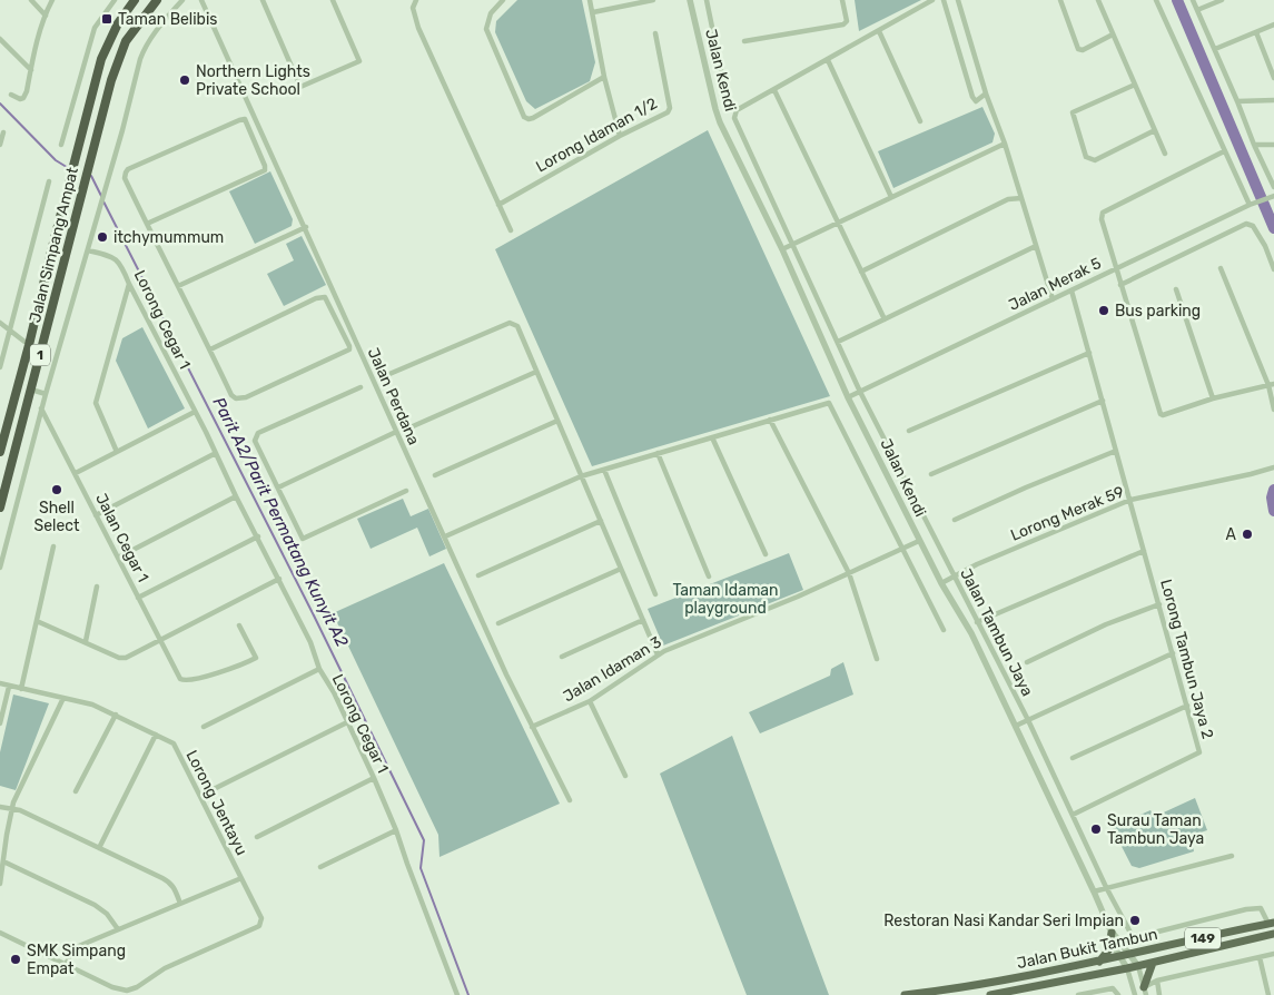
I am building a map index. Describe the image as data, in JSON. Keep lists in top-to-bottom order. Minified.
{"streets":{"highway":["Jalan Simpang Ampat","1"],"main road":["149","Jalan Bukit Tambun"],"street":["Jalan Kendi","Lorong Idaman 1/2","Jalan Merak 5","Lorong Cegar 1","Jalan Perdana","Lorong Merak 59","Jalan Cegar 1","Jalan Tambun Jaya","Lorong Tambun Jaya 2","Jalan Idaman 3","Lorong Jentayu"]},"crossings":[["Jalan Kendi","Jalan Merak 5"],["Jalan Kendi","Lorong Merak 59"],["Jalan Kendi","Jalan Tambun Jaya"],["Jalan Kendi","Jalan Idaman 3"],["Jalan Kendi","Jalan Bukit Tambun"],["Jalan Merak 5","Jalan Tambun Jaya"],["Jalan Merak 5","Lorong Tambun Jaya 2"],["Jalan Perdana","Jalan Idaman 3"],["Lorong Merak 59","Jalan Tambun Jaya"],["Lorong Merak 59","Lorong Tambun Jaya 2"],["Jalan Tambun Jaya","Lorong Tambun Jaya 2"],["Jalan Tambun Jaya","Jalan Bukit Tambun"]],"water":["Parit A2/Parit Permatang Kunyit A2"],"parks":["Taman Idaman playground"],"places":{"transit":["Taman Belibis"],"other":["Northern Lights Private School","itchymummum","Bus parking","Shell Select","A","Surau Taman Tambun Jaya","Restoran Nasi Kandar Seri Impian","SMK Simpang Empat"]}}
